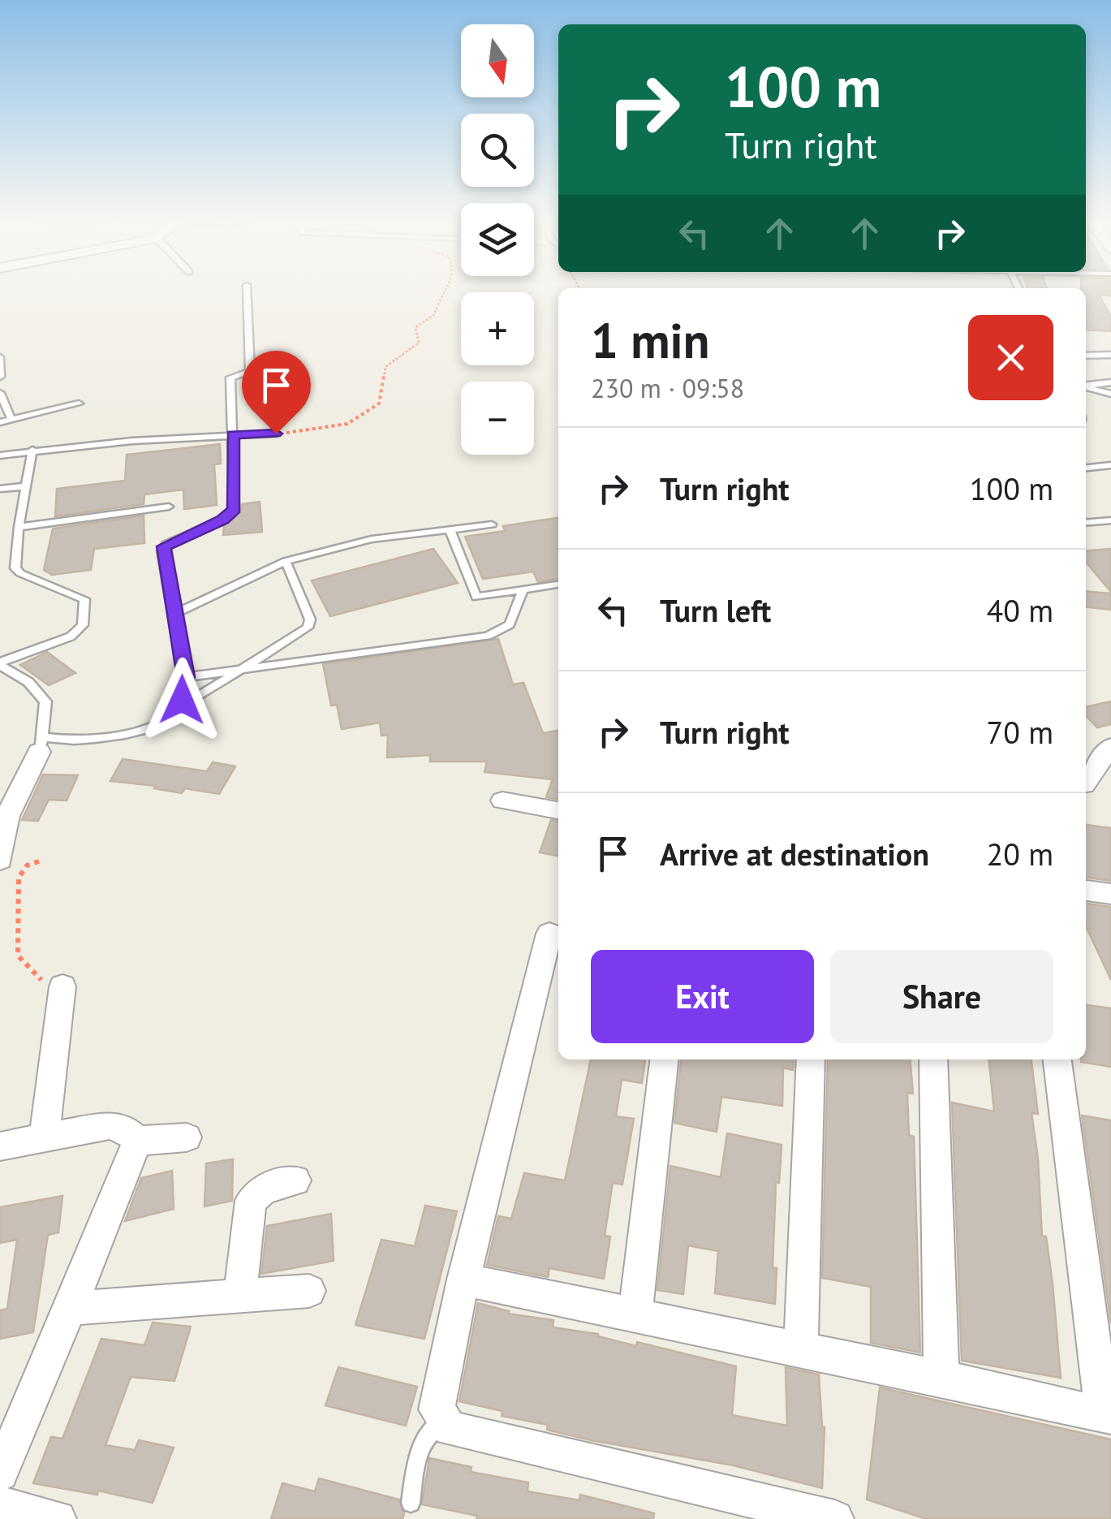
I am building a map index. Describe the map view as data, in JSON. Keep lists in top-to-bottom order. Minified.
{"north":"bottom","page":{"map_buttons":["+","−"],"turn":["100 m","Turn right"],"heading":["1 min","230 m · 09:58"],"list":[{"name":"Turn right","value":"100 m"},{"name":"Turn left","value":"40 m"},{"name":"Turn right","value":"70 m"},{"name":"Arrive at destination","value":"20 m"}],"buttons":["Exit","Share"]}}
